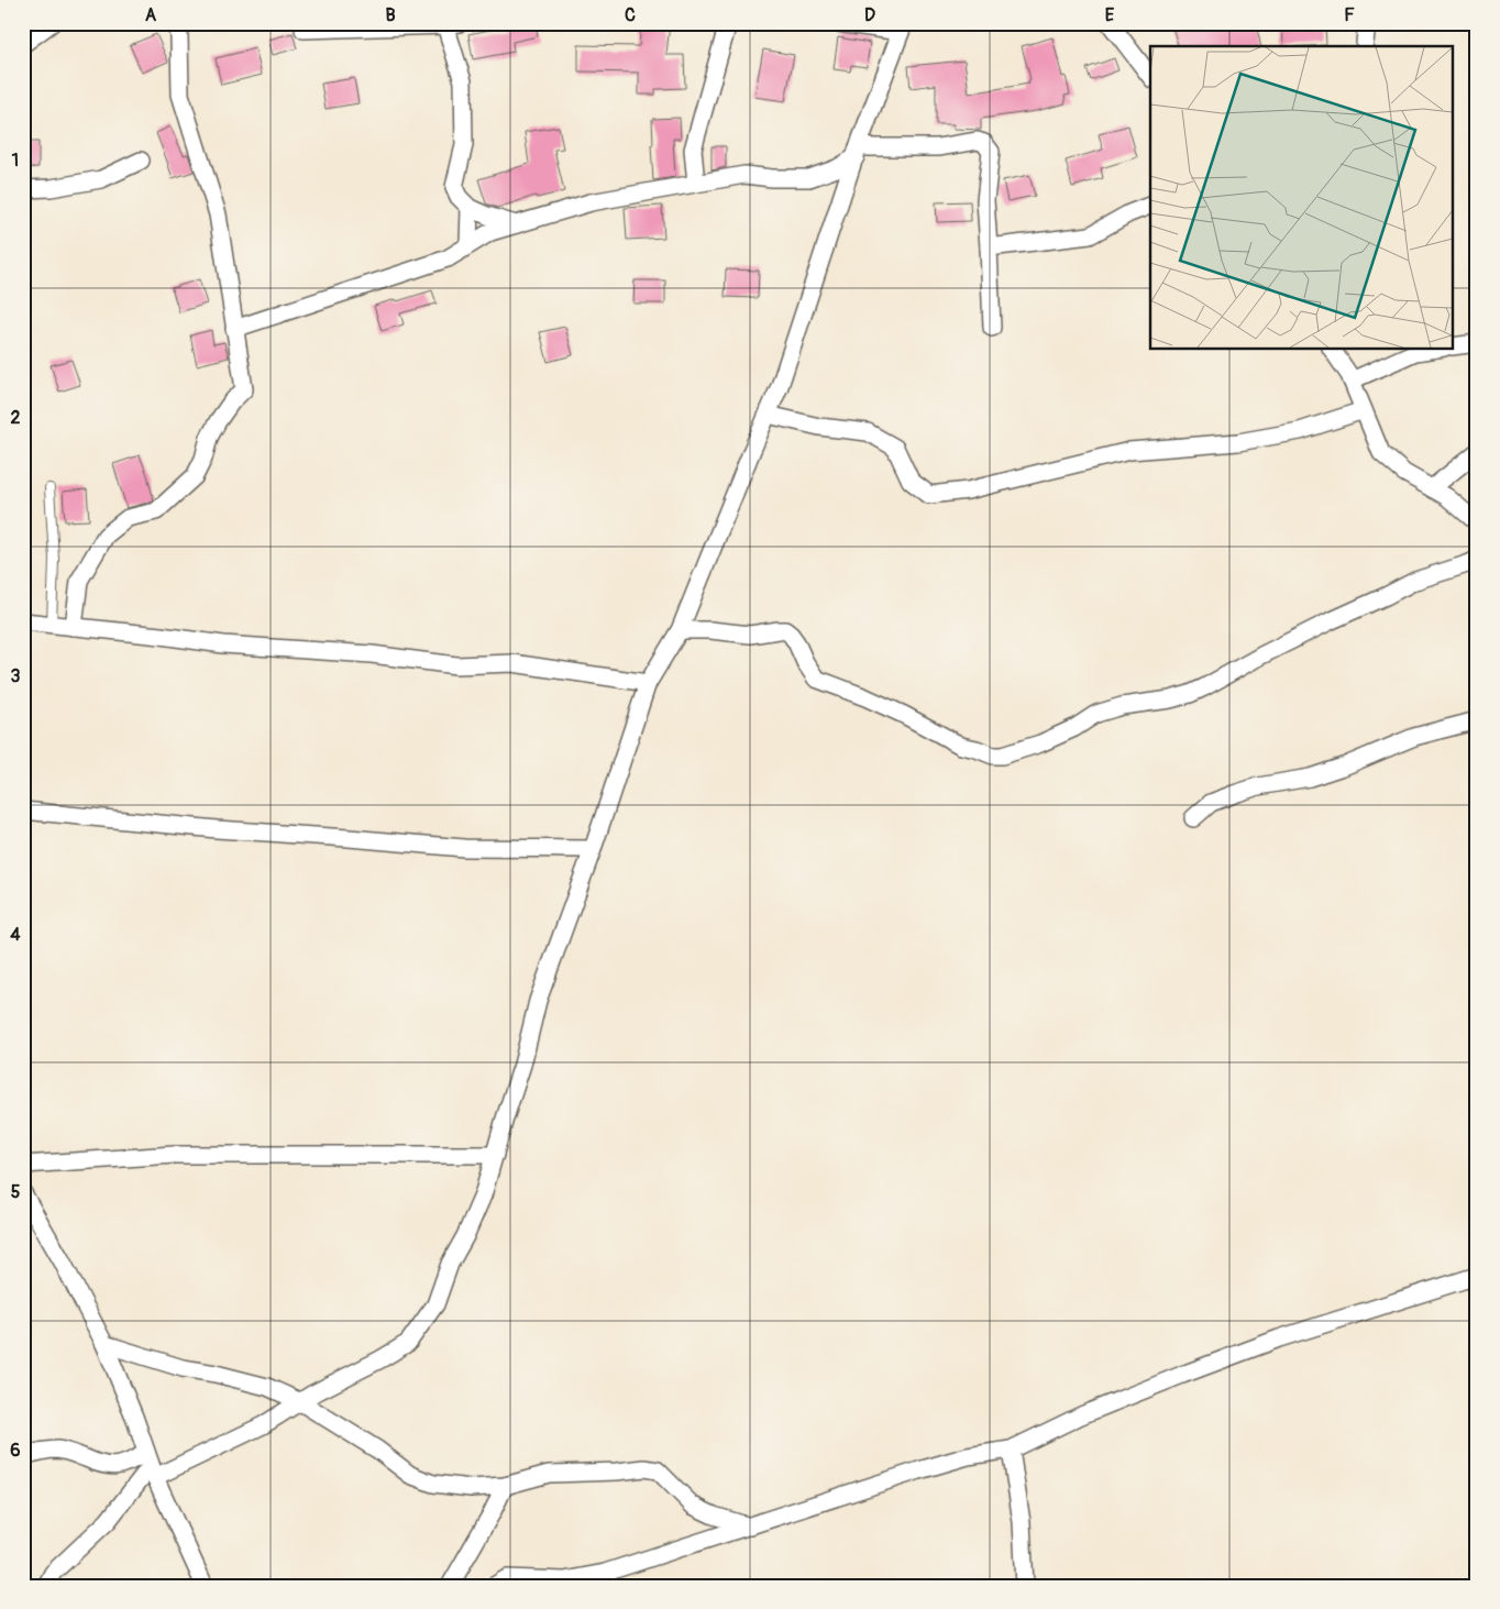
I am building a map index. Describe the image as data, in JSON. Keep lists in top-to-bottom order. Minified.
{"grid":{"columns":["A","B","C","D","E","F"],"rows":["1","2","3","4","5","6"]}}
